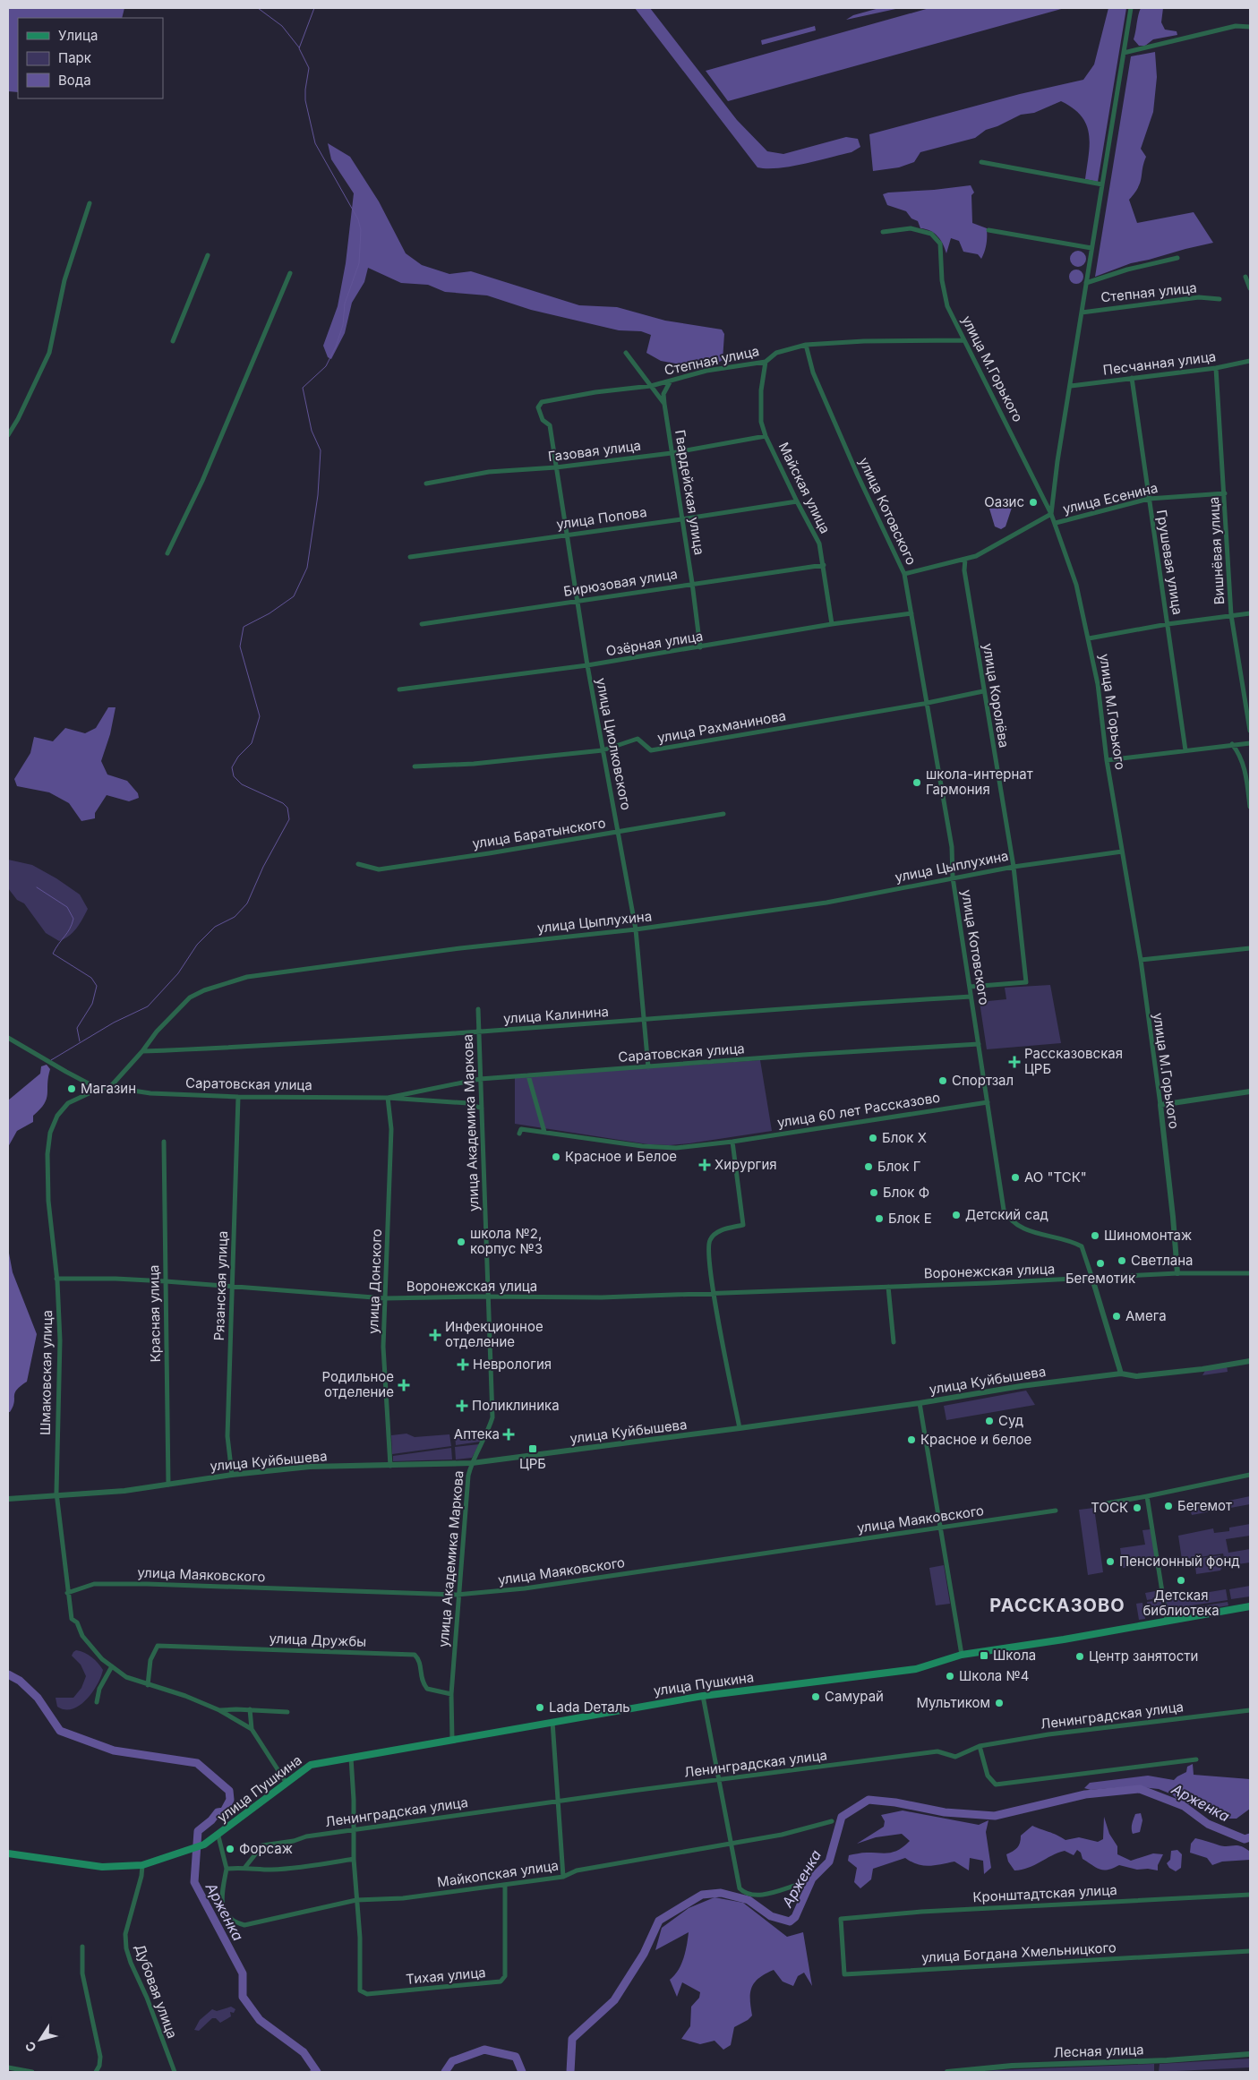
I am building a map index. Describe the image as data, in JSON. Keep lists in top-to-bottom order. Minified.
{"streets":{"main road":["улица Пушкина"],"street":["Степная улица","Песчанная улица","улица М.Горького","Газовая улица","Майская улица","Гвардейская улица","улица Есенина","улица Котовского","улица Попова","Вишнёвая улица","Грушевая улица","Бирюзовая улица","Озёрная улица","улица Королёва","улица Рахманинова","улица Циолковского","улица Баратынского","улица Цыплухина","улица Калинина","Саратовская улица","улица 60 лет Рассказово","улица Академика Маркова","Воронежская улица","улица Донского","Рязанская улица","Красная улица","Шмаковская улица","улица Куйбышева","улица Маяковского","улица Дружбы","Ленинградская улица","Майкопская улица","Кронштадтская улица","улица Богдана Хмельницкого","Тихая улица","Дубовая улица","Лесная улица"]},"crossings":[["Степная улица","улица М.Горького"],["Степная улица","Майская улица"],["Степная улица","Гвардейская улица"],["Степная улица","улица Котовского"],["Степная улица","улица Циолковского"],["Песчанная улица","Вишнёвая улица"],["Песчанная улица","Грушевая улица"],["улица М.Горького","улица Есенина"],["улица М.Горького","улица Цыплухина"],["улица М.Горького","Воронежская улица"],["Газовая улица","Майская улица"],["Газовая улица","Гвардейская улица"],["Газовая улица","улица Циолковского"],["Майская улица","улица Попова"],["Майская улица","Бирюзовая улица"],["Майская улица","Озёрная улица"],["Гвардейская улица","улица Попова"],["Гвардейская улица","Бирюзовая улица"],["Гвардейская улица","Озёрная улица"],["улица Есенина","Вишнёвая улица"],["улица Есенина","Грушевая улица"],["улица Котовского","Озёрная улица"],["улица Котовского","улица Королёва"],["улица Котовского","улица Рахманинова"],["улица Котовского","улица Цыплухина"],["улица Котовского","улица Калинина"],["улица Котовского","Саратовская улица"],["улица Котовского","улица 60 лет Рассказово"],["улица Котовского","Воронежская улица"],["улица Попова","улица Циолковского"],["Бирюзовая улица","улица Циолковского"],["Озёрная улица","улица Циолковского"],["улица Королёва","улица Рахманинова"],["улица Королёва","улица Цыплухина"],["улица Рахманинова","улица Циолковского"],["улица Циолковского","улица Баратынского"],["улица Циолковского","улица Цыплухина"],["улица Циолковского","улица Калинина"],["улица Циолковского","Саратовская улица"],["улица Цыплухина","улица Калинина"],["улица Цыплухина","Саратовская улица"],["улица Калинина","улица Академика Маркова"],["Саратовская улица","улица Академика Маркова"],["Саратовская улица","улица Донского"],["Саратовская улица","Рязанская улица"],["Саратовская улица","Шмаковская улица"],["улица Академика Маркова","Воронежская улица"],["улица Академика Маркова","улица Куйбышева"],["улица Академика Маркова","улица Маяковского"],["улица Академика Маркова","улица Дружбы"],["улица Академика Маркова","улица Пушкина"],["Воронежская улица","улица Донского"],["Воронежская улица","Рязанская улица"],["Воронежская улица","Красная улица"],["Воронежская улица","Шмаковская улица"],["улица Донского","улица Куйбышева"],["Рязанская улица","улица Куйбышева"],["Красная улица","улица Куйбышева"],["Шмаковская улица","улица Куйбышева"],["Шмаковская улица","улица Маяковского"],["Шмаковская улица","улица Дружбы"],["Шмаковская улица","улица Пушкина"],["улица Пушкина","Дубовая улица"],["Майкопская улица","Тихая улица"],["Кронштадтская улица","улица Богдана Хмельницкого"]],"districts":["РАССКАЗОВО"],"water":["Арженка"],"places":{"other":["Оазис","школа-интернат Гармония","Спортзал","Магазин","Блок Х","Красное и Белое","Блок Г","АО \"ТСК\"","Блок Ф","Детский сад","Блок Е","Шиномонтаж","школа №2, корпус №3","Светлана","Бегемотик","Амега","Суд","Красное и белое","Бегемот","ТОСК","Пенсионный фонд","Детская библиотека","Центр занятости","Школа №4","Самурай","Мультиком","Lada Dеталь","Форсаж"],"health":["Рассказовская ЦРБ","Хирургия","Инфекционное отделение","Неврология","Родильное отделение","Поликлиника","Аптека"],"transit":["ЦРБ","Школа"]},"legend":["Улица","Парк","Вода"],"north":"bottom left"}
